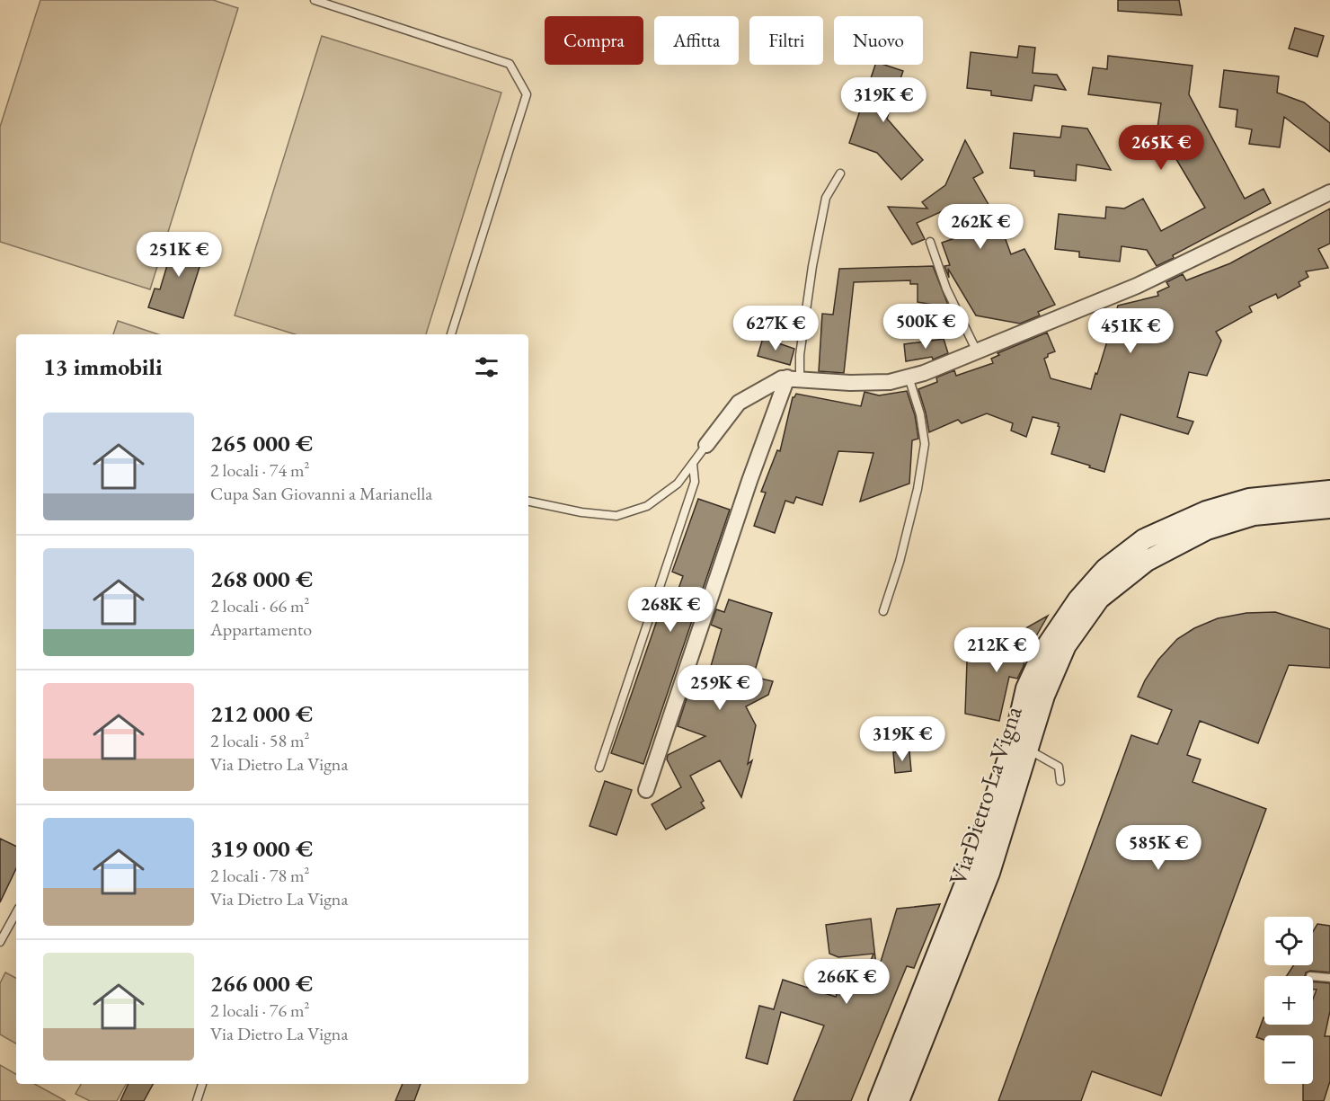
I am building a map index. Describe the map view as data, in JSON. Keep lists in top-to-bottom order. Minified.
{"streets":{"street":["Via Dietro La Vigna"]},"page":{"chip":["Compra","Affitta","Filtri","Nuovo"],"price":["319K €","265K €","262K €","251K €","500K €","627K €","451K €","268K €","212K €","259K €","319K €","585K €","266K €"],"heading":"13 immobili","list":[{"name":"265 000 €","note":"2 locali · 74 m² · Cupa San Giovanni a Marianella"},{"name":"268 000 €","note":"2 locali · 66 m² · Appartamento"},{"name":"212 000 €","note":"2 locali · 58 m² · Via Dietro La Vigna"},{"name":"319 000 €","note":"2 locali · 78 m² · Via Dietro La Vigna"},{"name":"266 000 €","note":"2 locali · 76 m² · Via Dietro La Vigna"}],"map_buttons":["+","−"]}}
